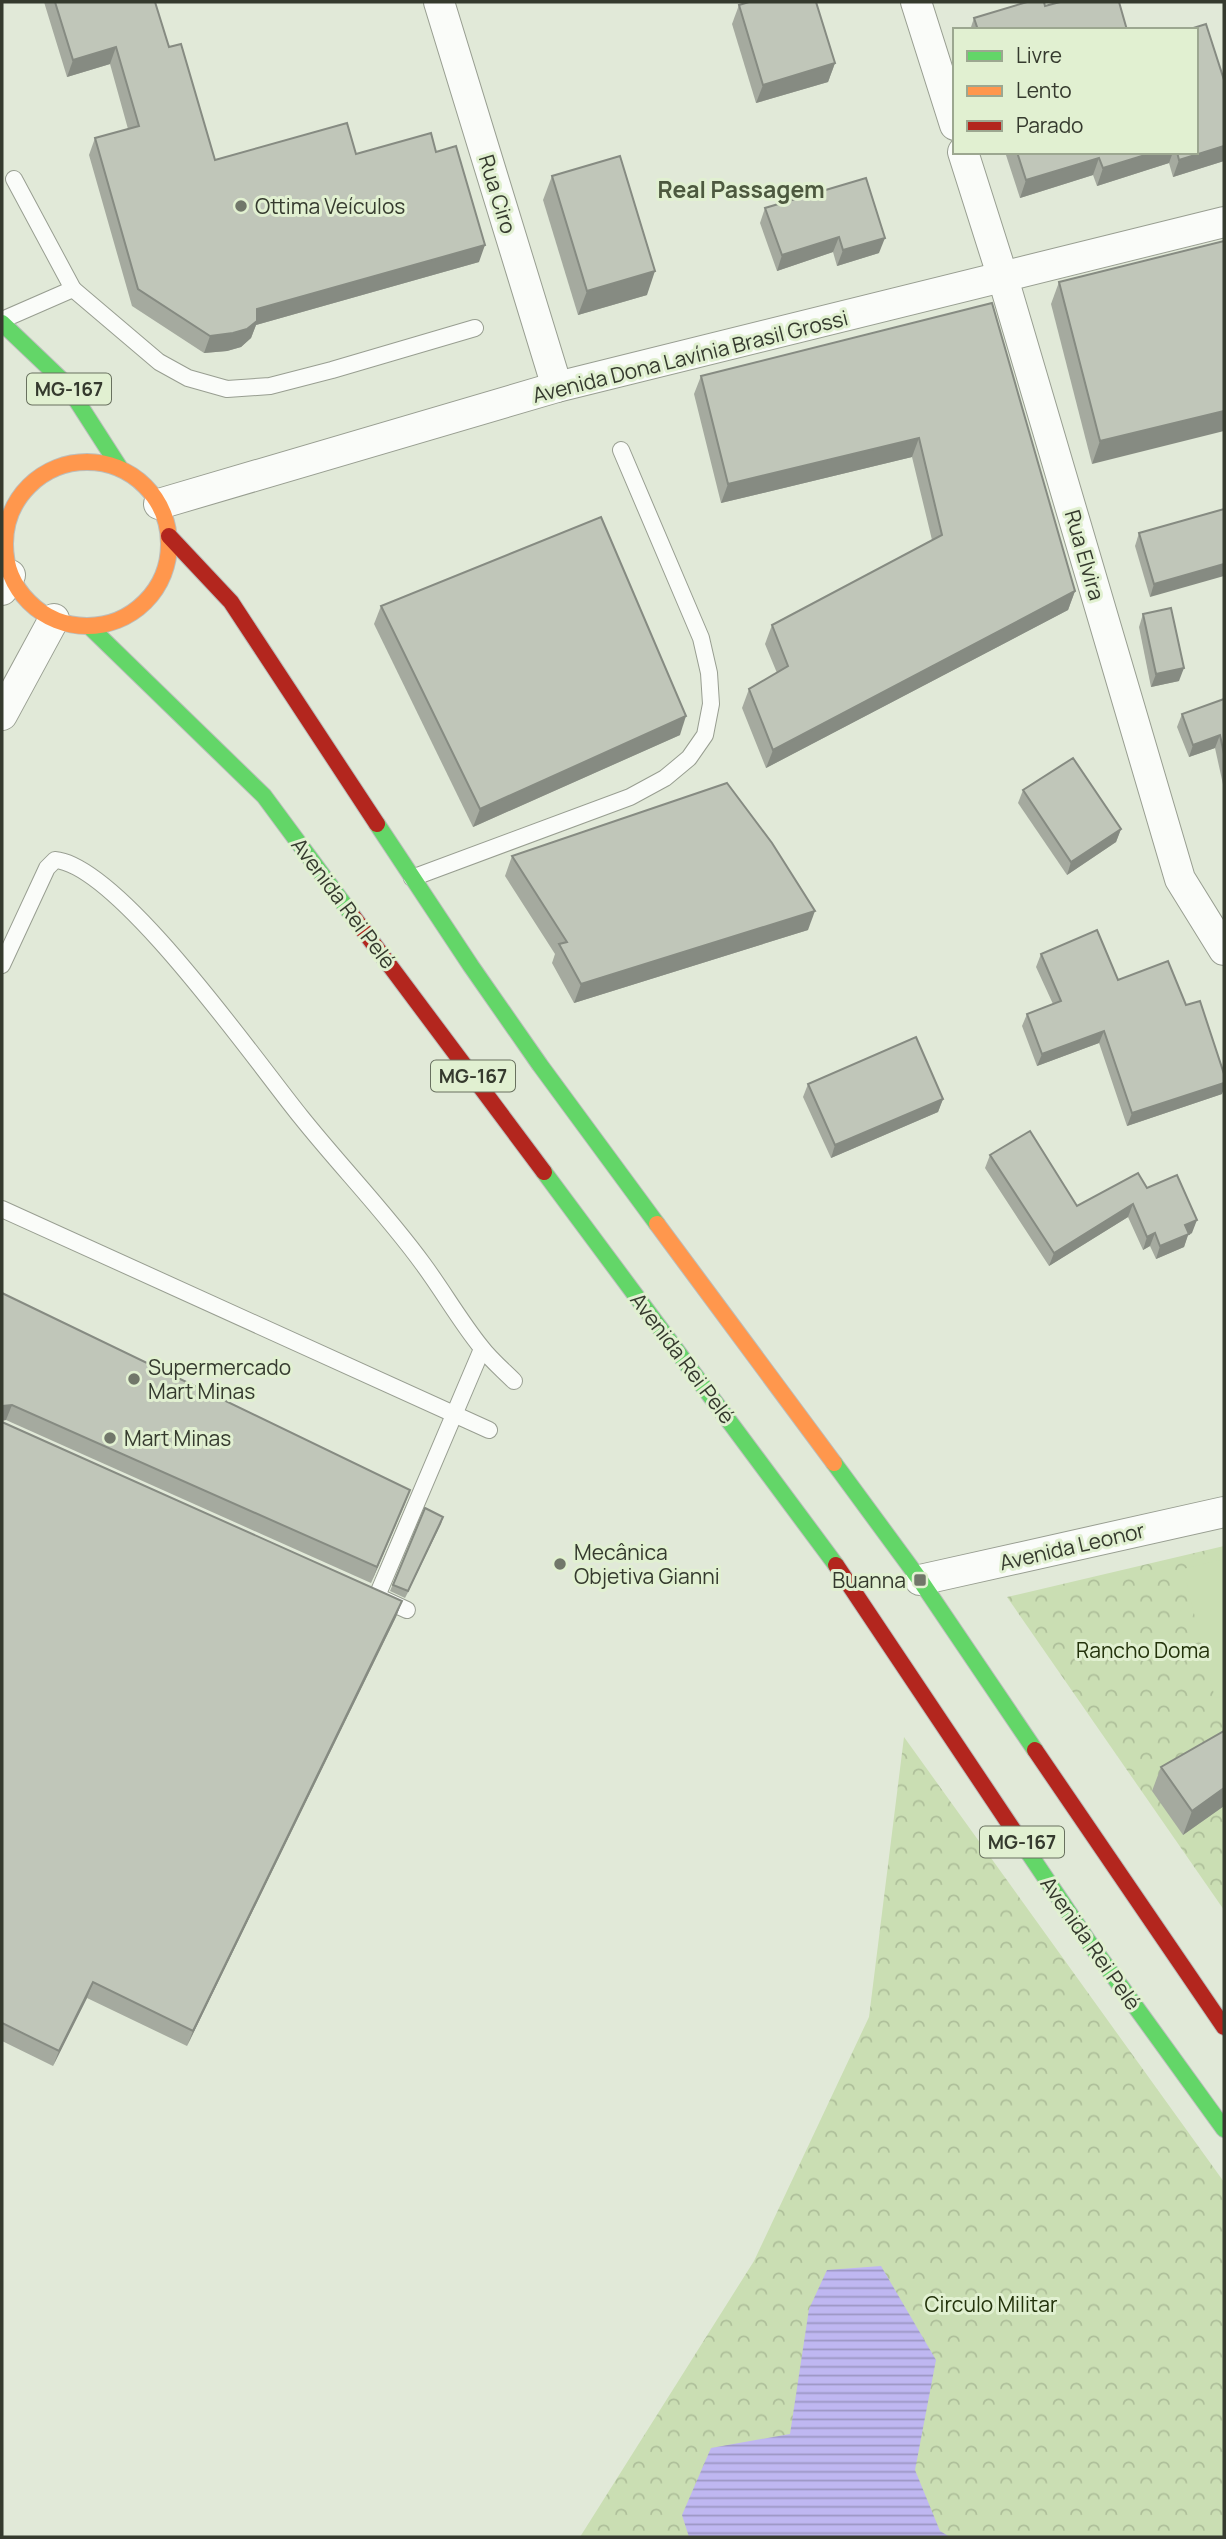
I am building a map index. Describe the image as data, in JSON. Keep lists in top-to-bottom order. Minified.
{"streets":{"main road":["MG-167","Avenida Rei Pelé"],"street":["Rua Ciro","Avenida Dona Lavínia Brasil Grossi","Rua Elvira","Avenida Leonor"]},"crossings":[["Rua Ciro","Avenida Dona Lavínia Brasil Grossi"],["Avenida Dona Lavínia Brasil Grossi","MG-167"],["Avenida Dona Lavínia Brasil Grossi","Rua Elvira"],["Avenida Dona Lavínia Brasil Grossi","Avenida Rei Pelé"],["MG-167","Avenida Rei Pelé"],["MG-167","Avenida Leonor"]],"districts":["Real Passagem"],"parks":["Rancho Doma","Circulo Militar"],"places":{"other":["Ottima Veículos","Supermercado Mart Minas","Mart Minas","Mecânica Objetiva Gianni"],"transit":["Buanna"]},"legend":["Livre","Lento","Parado"]}
